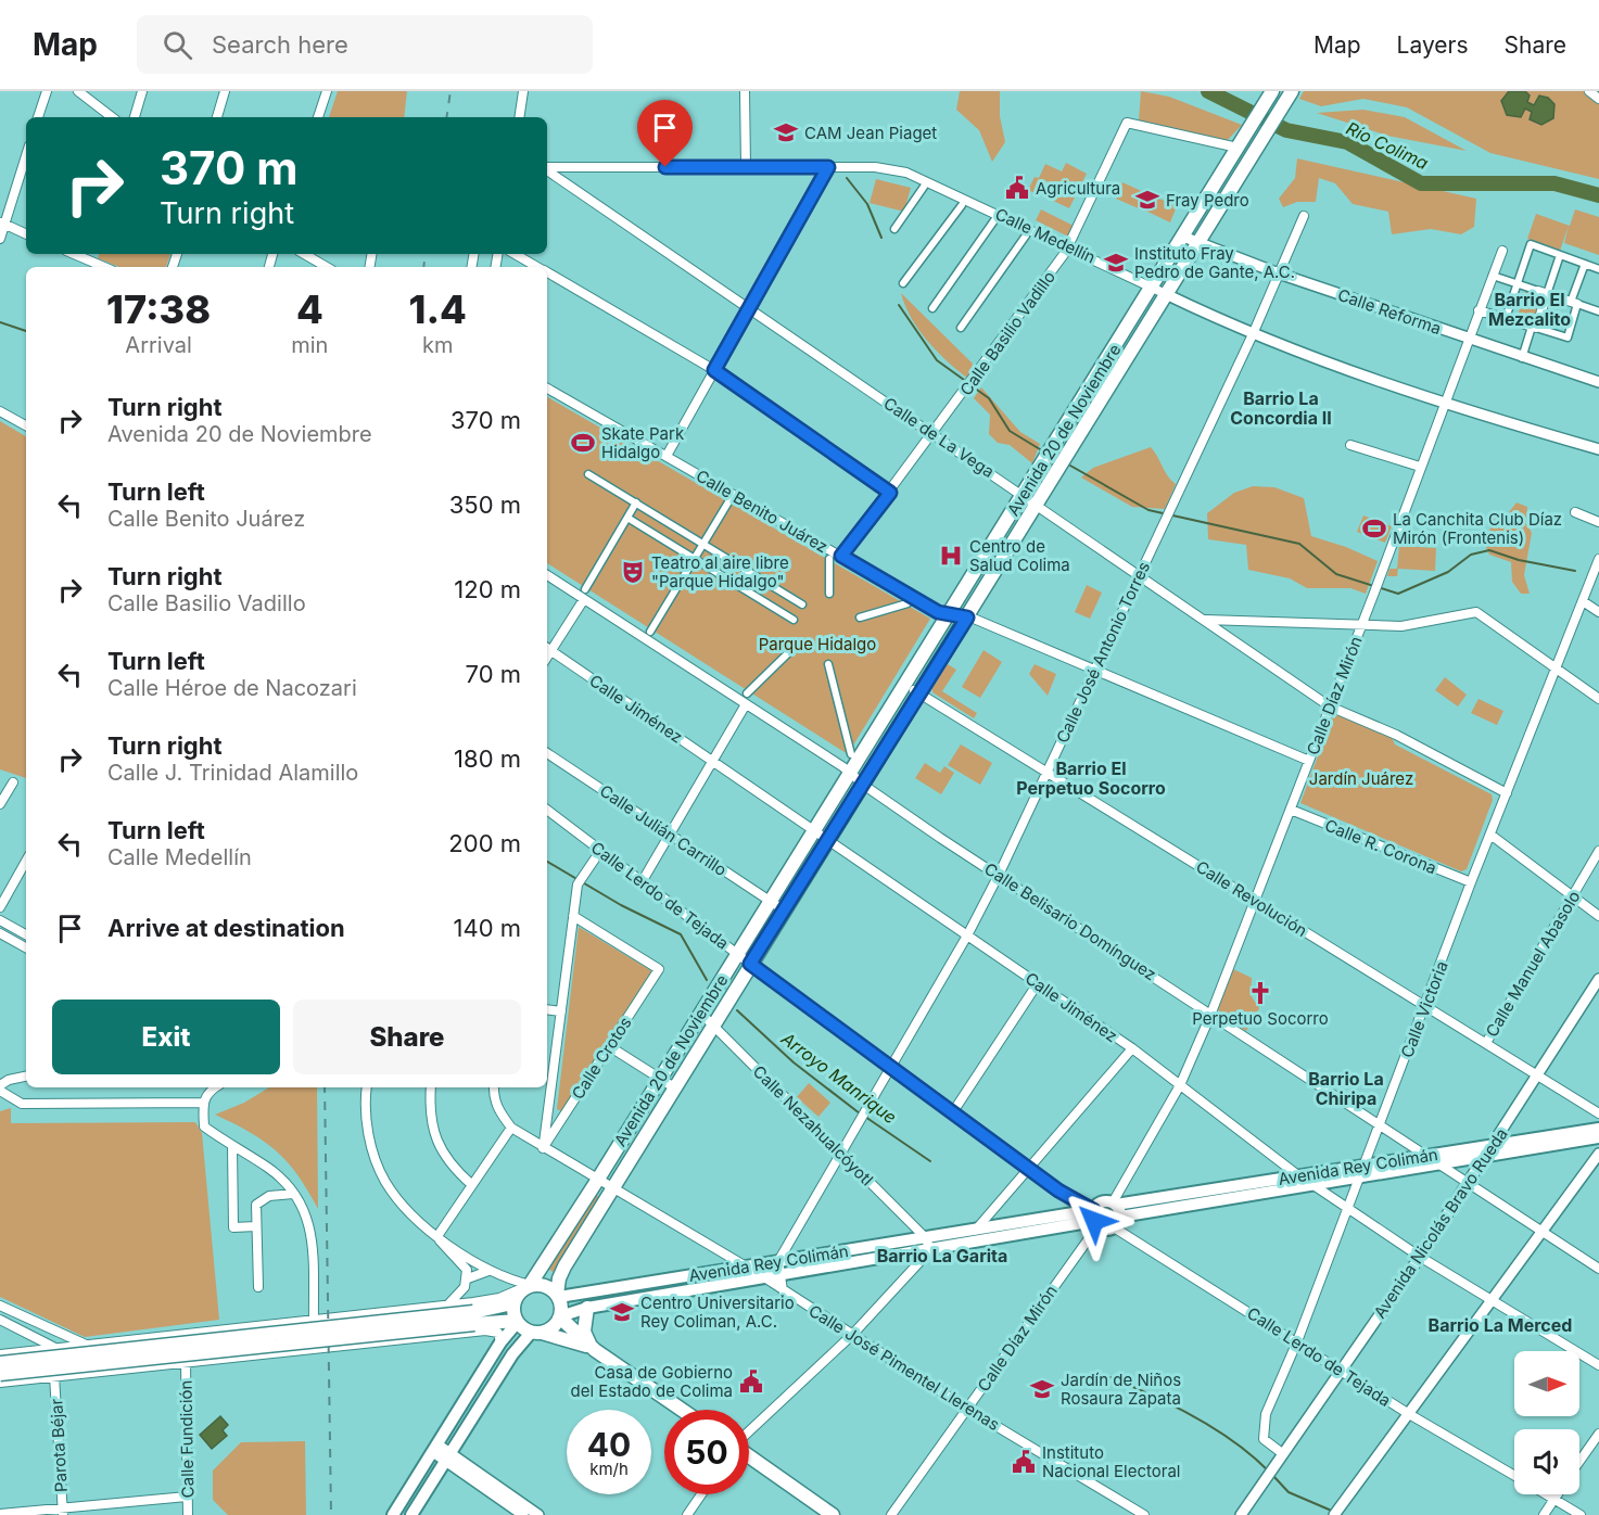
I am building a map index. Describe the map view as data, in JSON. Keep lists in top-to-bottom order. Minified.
{"streets":{"main road":["Avenida 20 de Noviembre","Avenida Rey Colimán"],"street":["Calle Medellín","Calle Reforma","Calle Basilio Vadillo","Calle de La Vega","Calle Benito Juárez","Calle José Antonio Torres","Calle Díaz Mirón","Calle Jiménez","Calle Julián Carrillo","Calle R. Corona","Calle Lerdo de Tejada","Calle Revolución","Calle Belisario Domínguez","Calle Manuel Abasolo","Calle Victoria","Calle Crotos","Calle Nezahualcóyotl","Avenida Nicolás Bravo Rueda","Calle José Pimentel Llerenas","Calle Fundición","Parota Béjar"]},"crossings":[["Calle Medellín","Calle Basilio Vadillo"],["Calle Medellín","Avenida 20 de Noviembre"],["Calle Medellín","Calle José Antonio Torres"],["Calle Medellín","Calle Díaz Mirón"],["Calle Reforma","Avenida 20 de Noviembre"],["Calle Reforma","Calle José Antonio Torres"],["Calle Reforma","Calle Díaz Mirón"],["Calle Basilio Vadillo","Avenida 20 de Noviembre"],["Calle Basilio Vadillo","Calle de La Vega"],["Calle Basilio Vadillo","Calle Benito Juárez"],["Avenida 20 de Noviembre","Calle de La Vega"],["Avenida 20 de Noviembre","Calle Benito Juárez"],["Avenida 20 de Noviembre","Calle Jiménez"],["Avenida 20 de Noviembre","Calle Julián Carrillo"],["Avenida 20 de Noviembre","Calle Lerdo de Tejada"],["Avenida 20 de Noviembre","Calle Revolución"],["Avenida 20 de Noviembre","Calle Belisario Domínguez"],["Avenida 20 de Noviembre","Calle Nezahualcóyotl"],["Avenida 20 de Noviembre","Avenida Rey Colimán"],["Avenida 20 de Noviembre","Calle José Pimentel Llerenas"],["Calle de La Vega","Calle José Antonio Torres"],["Calle de La Vega","Calle Díaz Mirón"],["Calle de La Vega","Calle Victoria"],["Calle Benito Juárez","Calle José Antonio Torres"],["Calle Benito Juárez","Calle Díaz Mirón"],["Calle José Antonio Torres","Calle Jiménez"],["Calle José Antonio Torres","Calle Lerdo de Tejada"],["Calle José Antonio Torres","Calle Revolución"],["Calle José Antonio Torres","Calle Belisario Domínguez"],["Calle José Antonio Torres","Calle Nezahualcóyotl"],["Calle José Antonio Torres","Avenida Rey Colimán"],["Calle Díaz Mirón","Calle Jiménez"],["Calle Díaz Mirón","Calle R. Corona"],["Calle Díaz Mirón","Calle Lerdo de Tejada"],["Calle Díaz Mirón","Calle Revolución"],["Calle Díaz Mirón","Calle Belisario Domínguez"],["Calle Díaz Mirón","Avenida Rey Colimán"],["Calle Díaz Mirón","Calle José Pimentel Llerenas"],["Calle Jiménez","Calle Victoria"],["Calle Jiménez","Avenida Rey Colimán"],["Calle Jiménez","Avenida Nicolás Bravo Rueda"],["Calle R. Corona","Calle Victoria"],["Calle Lerdo de Tejada","Calle Victoria"],["Calle Lerdo de Tejada","Avenida Rey Colimán"],["Calle Lerdo de Tejada","Avenida Nicolás Bravo Rueda"],["Calle Revolución","Calle Manuel Abasolo"],["Calle Revolución","Calle Victoria"],["Calle Revolución","Avenida Nicolás Bravo Rueda"],["Calle Belisario Domínguez","Calle Victoria"],["Calle Belisario Domínguez","Avenida Rey Colimán"],["Calle Belisario Domínguez","Avenida Nicolás Bravo Rueda"],["Calle Victoria","Avenida Rey Colimán"],["Calle Victoria","Avenida Nicolás Bravo Rueda"],["Calle Crotos","Calle José Pimentel Llerenas"],["Calle Nezahualcóyotl","Avenida Rey Colimán"],["Avenida Rey Colimán","Avenida Nicolás Bravo Rueda"],["Avenida Rey Colimán","Calle José Pimentel Llerenas"]],"districts":["Barrio El Mezcalito","Barrio La Concordia II","Barrio El Perpetuo Socorro","Barrio La Chiripa","Barrio La Garita","Barrio La Merced"],"water":["Río Colima","Arroyo Manrique"],"parks":["Parque Hidalgo","Jardín Juárez"],"places":{"school or university":["CAM Jean Piaget","Fray Pedro","Instituto Fray Pedro de Gante, A.C.","Centro Universitario Rey Coliman, A.C.","Jardín de Niños Rosaura Zapata"],"public building":["Agricultura","Casa de Gobierno del Estado de Colima","Instituto Nacional Electoral"],"sports":["Skate Park Hidalgo","La Canchita Club Díaz Mirón (Frontenis)"],"hospital":["Centro de Salud Colima"],"theatre":["Teatro al aire libre \"Parque Hidalgo\""],"church":["Perpetuo Socorro"]},"north":"right","page":{"header":"Map","search":"Search here","nav":["Map","Layers","Share"],"turn":["370 m","Turn right"],"eta":["17:38","Arrival","4","min","1.4","km"],"list":[{"name":"Turn right","note":"Avenida 20 de Noviembre","value":"370 m"},{"name":"Turn left","note":"Calle Benito Juárez","value":"350 m"},{"name":"Turn right","note":"Calle Basilio Vadillo","value":"120 m"},{"name":"Turn left","note":"Calle Héroe de Nacozari","value":"70 m"},{"name":"Turn right","note":"Calle J. Trinidad Alamillo","value":"180 m"},{"name":"Turn left","note":"Calle Medellín","value":"200 m"},{"name":"Arrive at destination","value":"140 m"}],"buttons":["Exit","Share"],"speed":"40 km/h","limit":"50"}}
